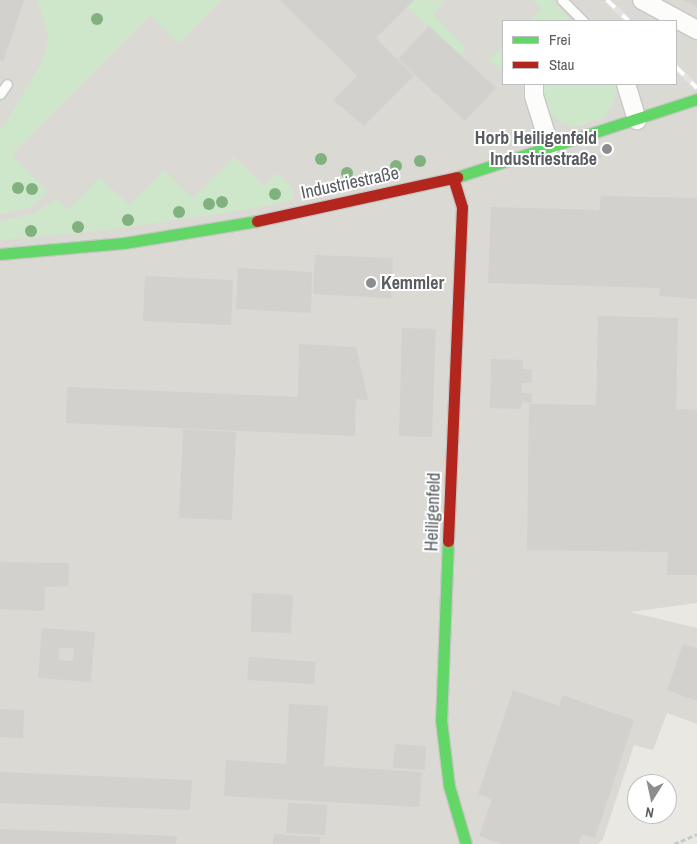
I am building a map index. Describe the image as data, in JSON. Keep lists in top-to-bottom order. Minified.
{"streets":{"street":["Industriestraße","Heiligenfeld"]},"crossings":[["Industriestraße","Heiligenfeld"]],"places":["Horb Heiligenfeld Industriestraße","Kemmler"],"legend":["Frei","Stau"],"north":"bottom"}
